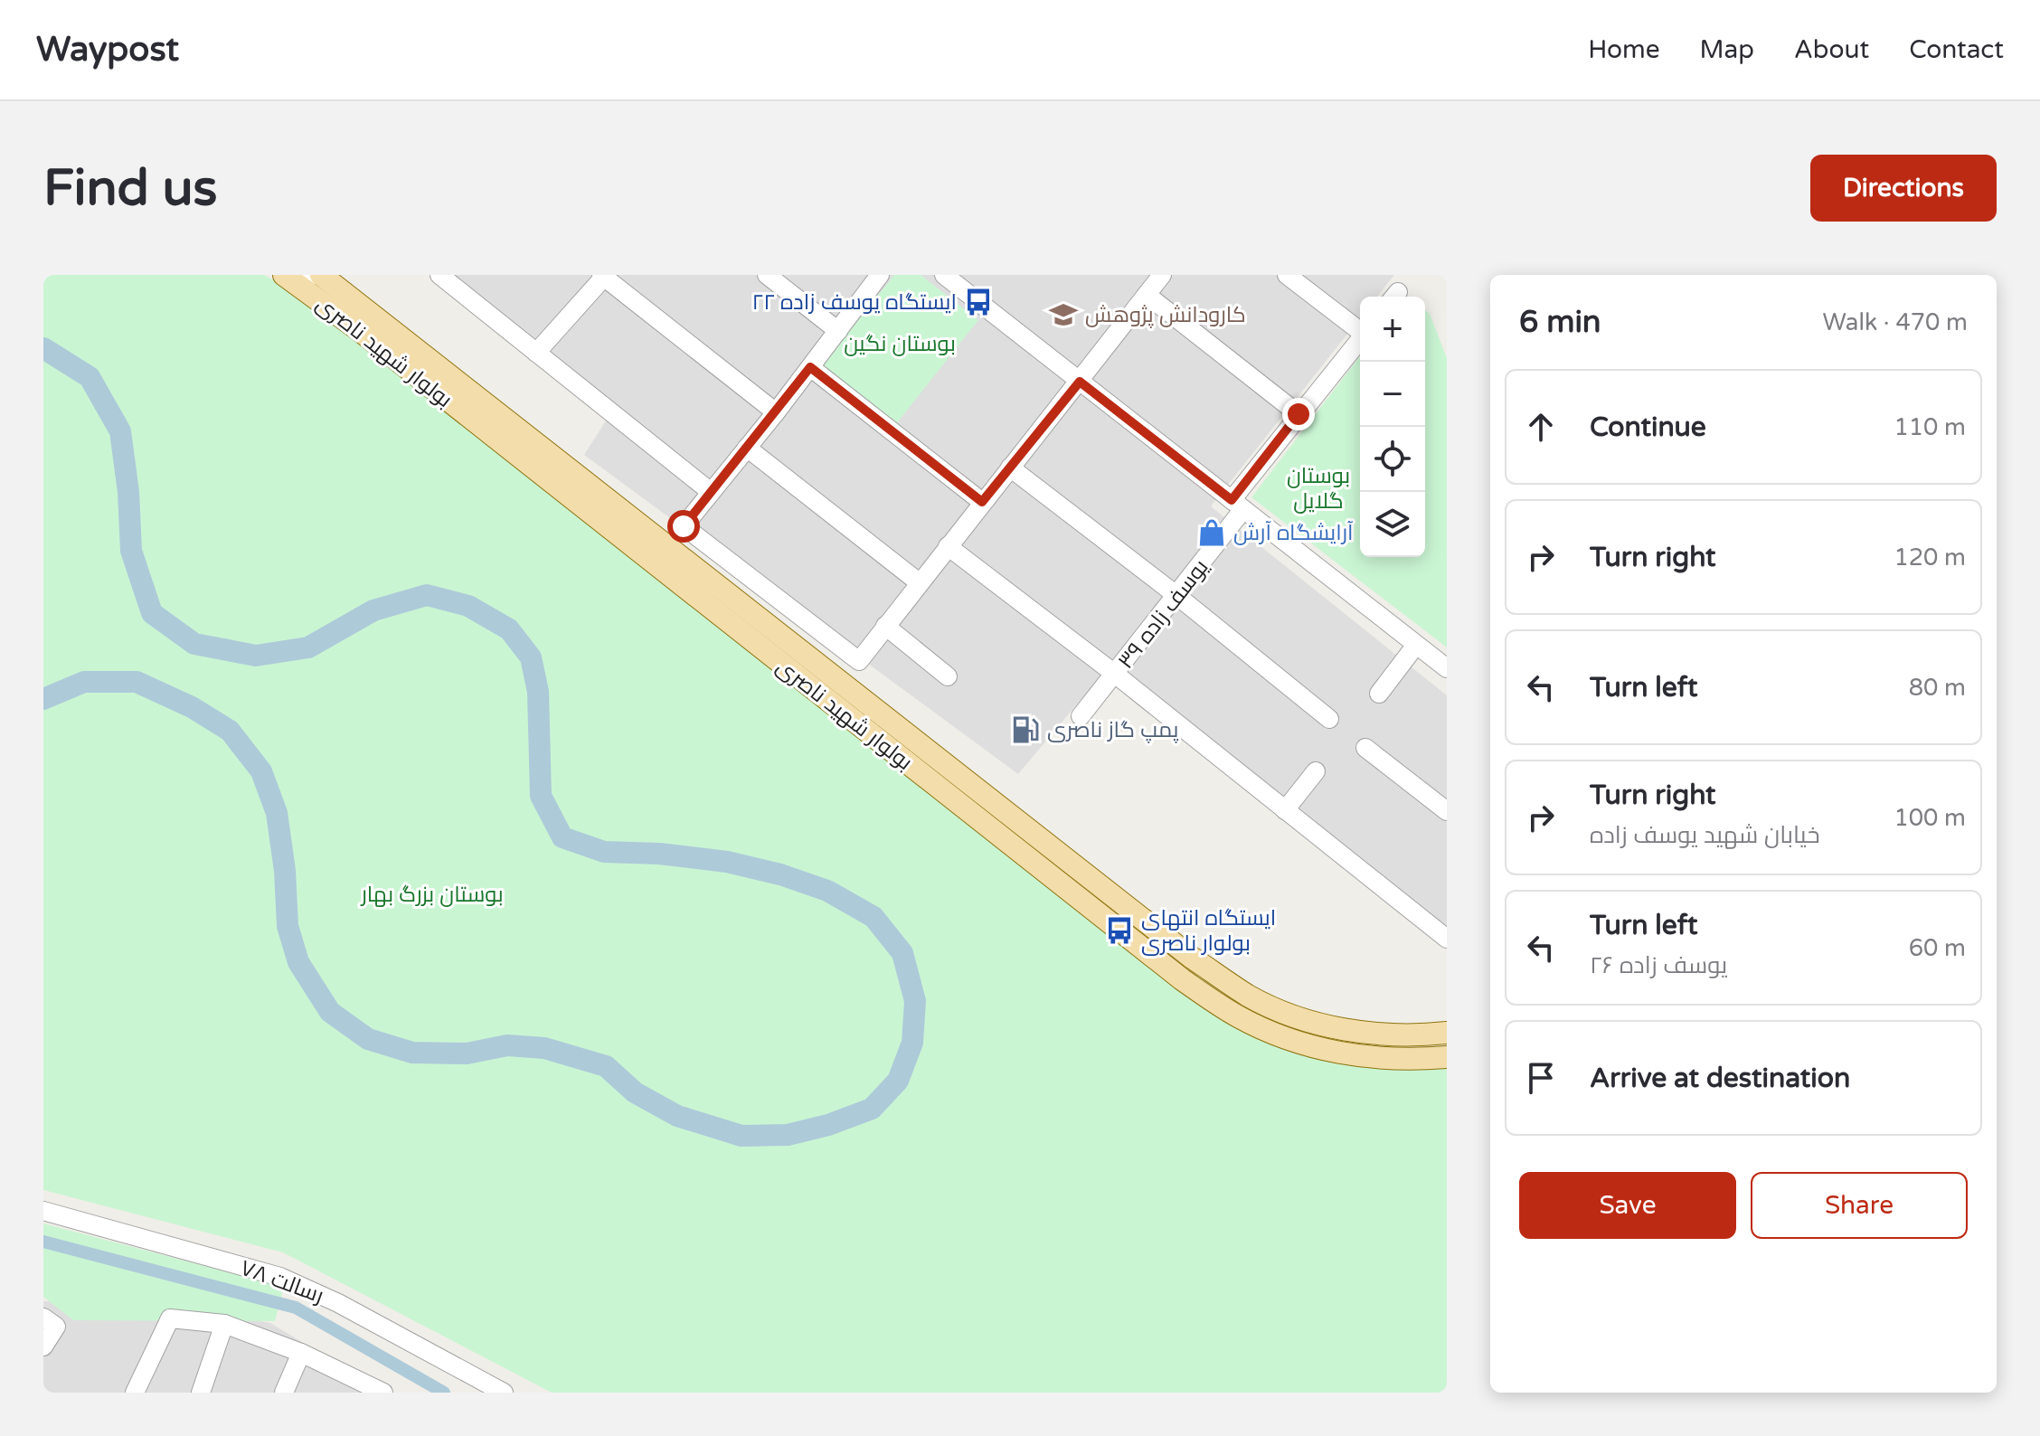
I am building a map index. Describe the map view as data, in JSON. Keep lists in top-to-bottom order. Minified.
{"streets":{"main road":["بولوار شهید ناصری"],"street":["یوسف زاده ۳۹","رسالت ۷۸"]},"parks":["بوستان نگین","بوستان گلایل","بوستان بزرگ بهار"],"places":{"bus stop":["ایستگاه یوسف زاده ۲۲","ایستگاه انتهای بولوار ناصری"],"school or university":["کارودانش پژوهش"],"shop":["آرایشگاه آرش"],"fuel station":["پمپ گاز ناصری"]},"page":{"header":"Waypost","nav":["Home","Map","About","Contact"],"buttons":["Directions",["Save","Share"]],"title":"Find us","heading":["6 min","Walk · 470 m"],"map_buttons":["+","−"],"list":[["Continue","110 m"],["Turn right","120 m"],["Turn left","80 m"],["Turn right","خیابان شهید یوسف زاده","100 m"],["Turn left","یوسف زاده ۲۶","60 m"],"Arrive at destination"]}}
